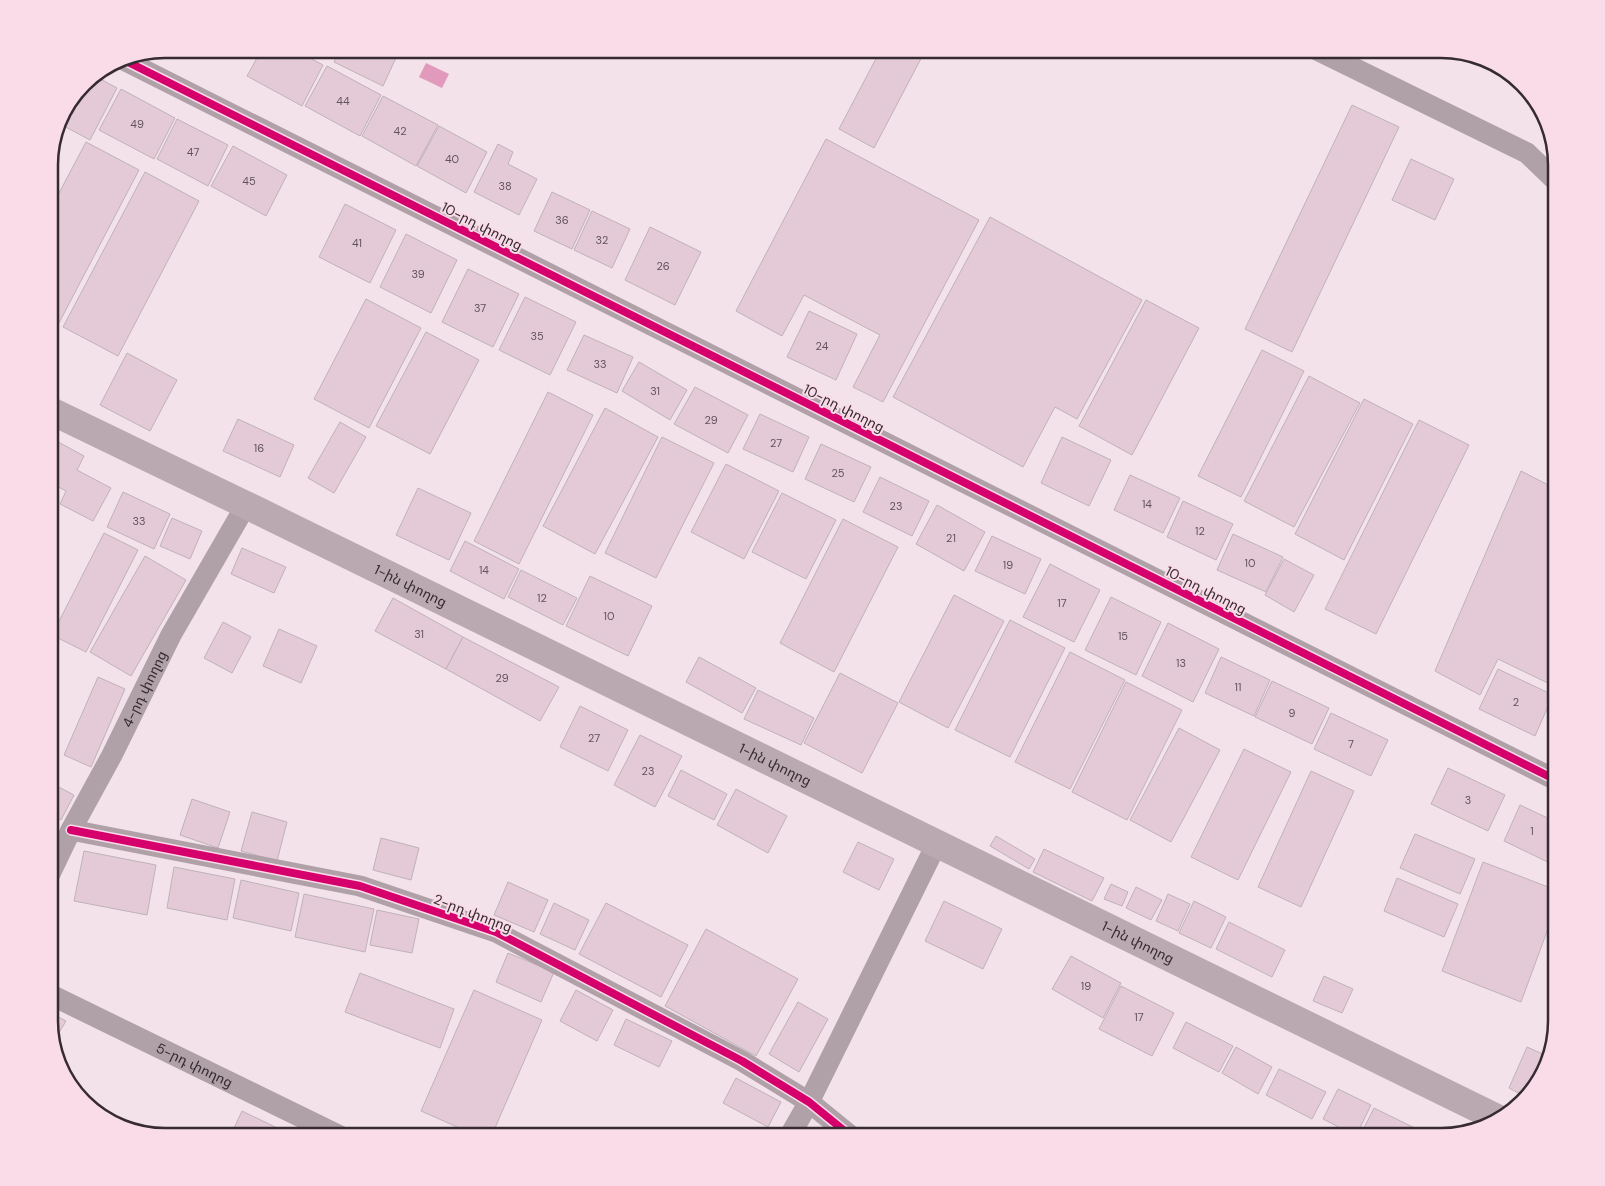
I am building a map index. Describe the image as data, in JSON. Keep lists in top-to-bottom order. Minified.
{"streets":{"main road":["1-ին փողոց"],"street":["10-րդ փողոց","4-րդ փողոց","2-րդ փողոց","5-րդ փողոց"]},"crossings":[["1-ին փողոց","4-րդ փողոց"],["4-րդ փողոց","2-րդ փողոց"]],"house_numbers":["44","49","42","47","40","45","38","36","32","41","26","39","37","35","24","33","31","29","27","16","25","14","23","33","12","21","10","19","14","12","17","10","31","15","13","29","11","2","9","27","7","23","3","1","19","17"]}
